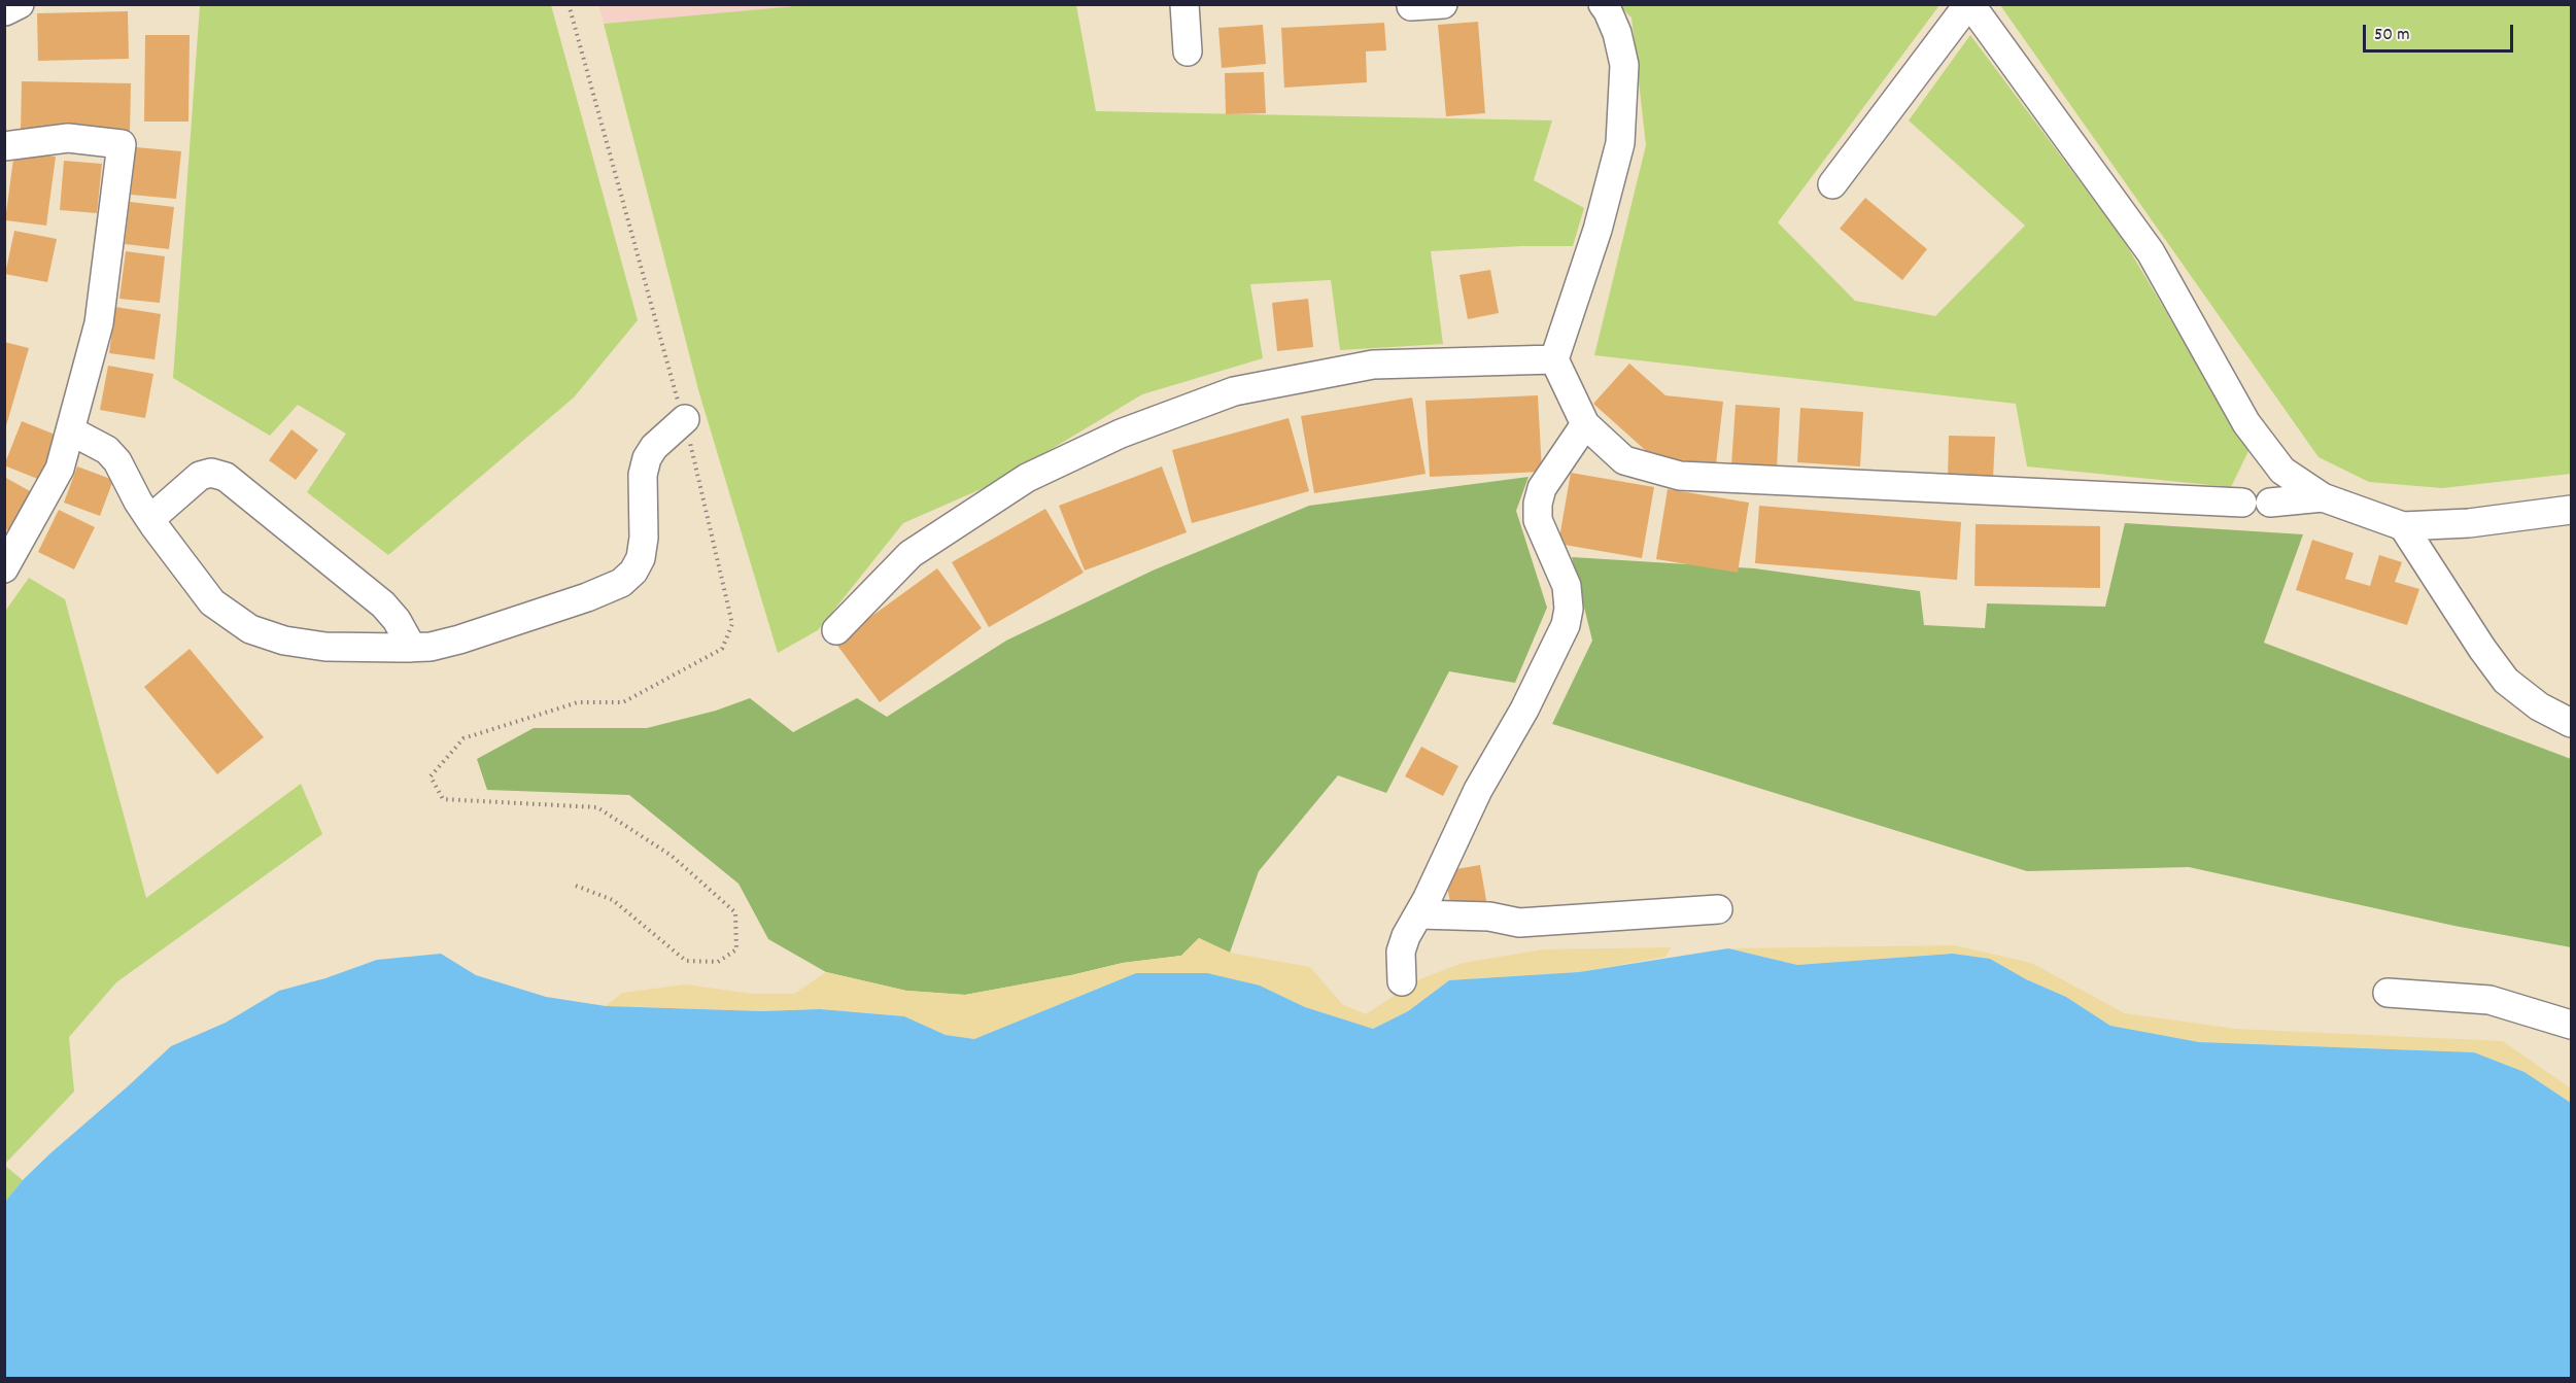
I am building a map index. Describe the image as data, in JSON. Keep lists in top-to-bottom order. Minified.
{"scale_bar":"50 m"}
